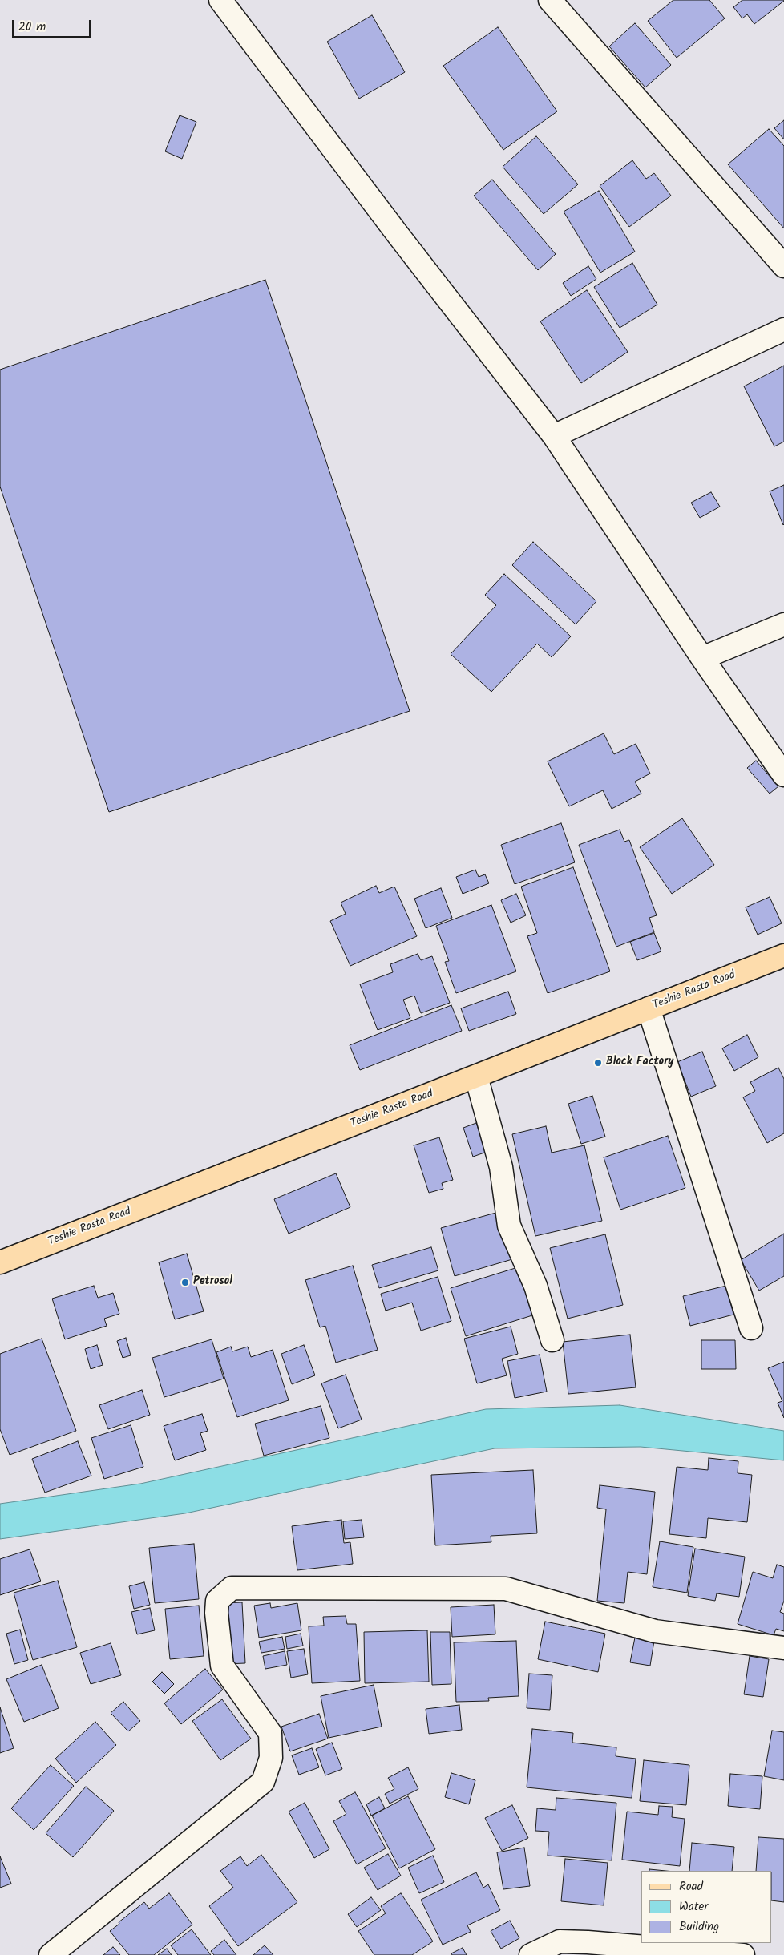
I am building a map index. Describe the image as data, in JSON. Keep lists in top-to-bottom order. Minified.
{"streets":{"main road":["Teshie Rasta Road"]},"places":["Block Factory","Petrosol"],"legend":["Road","Water","Building"],"scale_bar":"20 m"}
